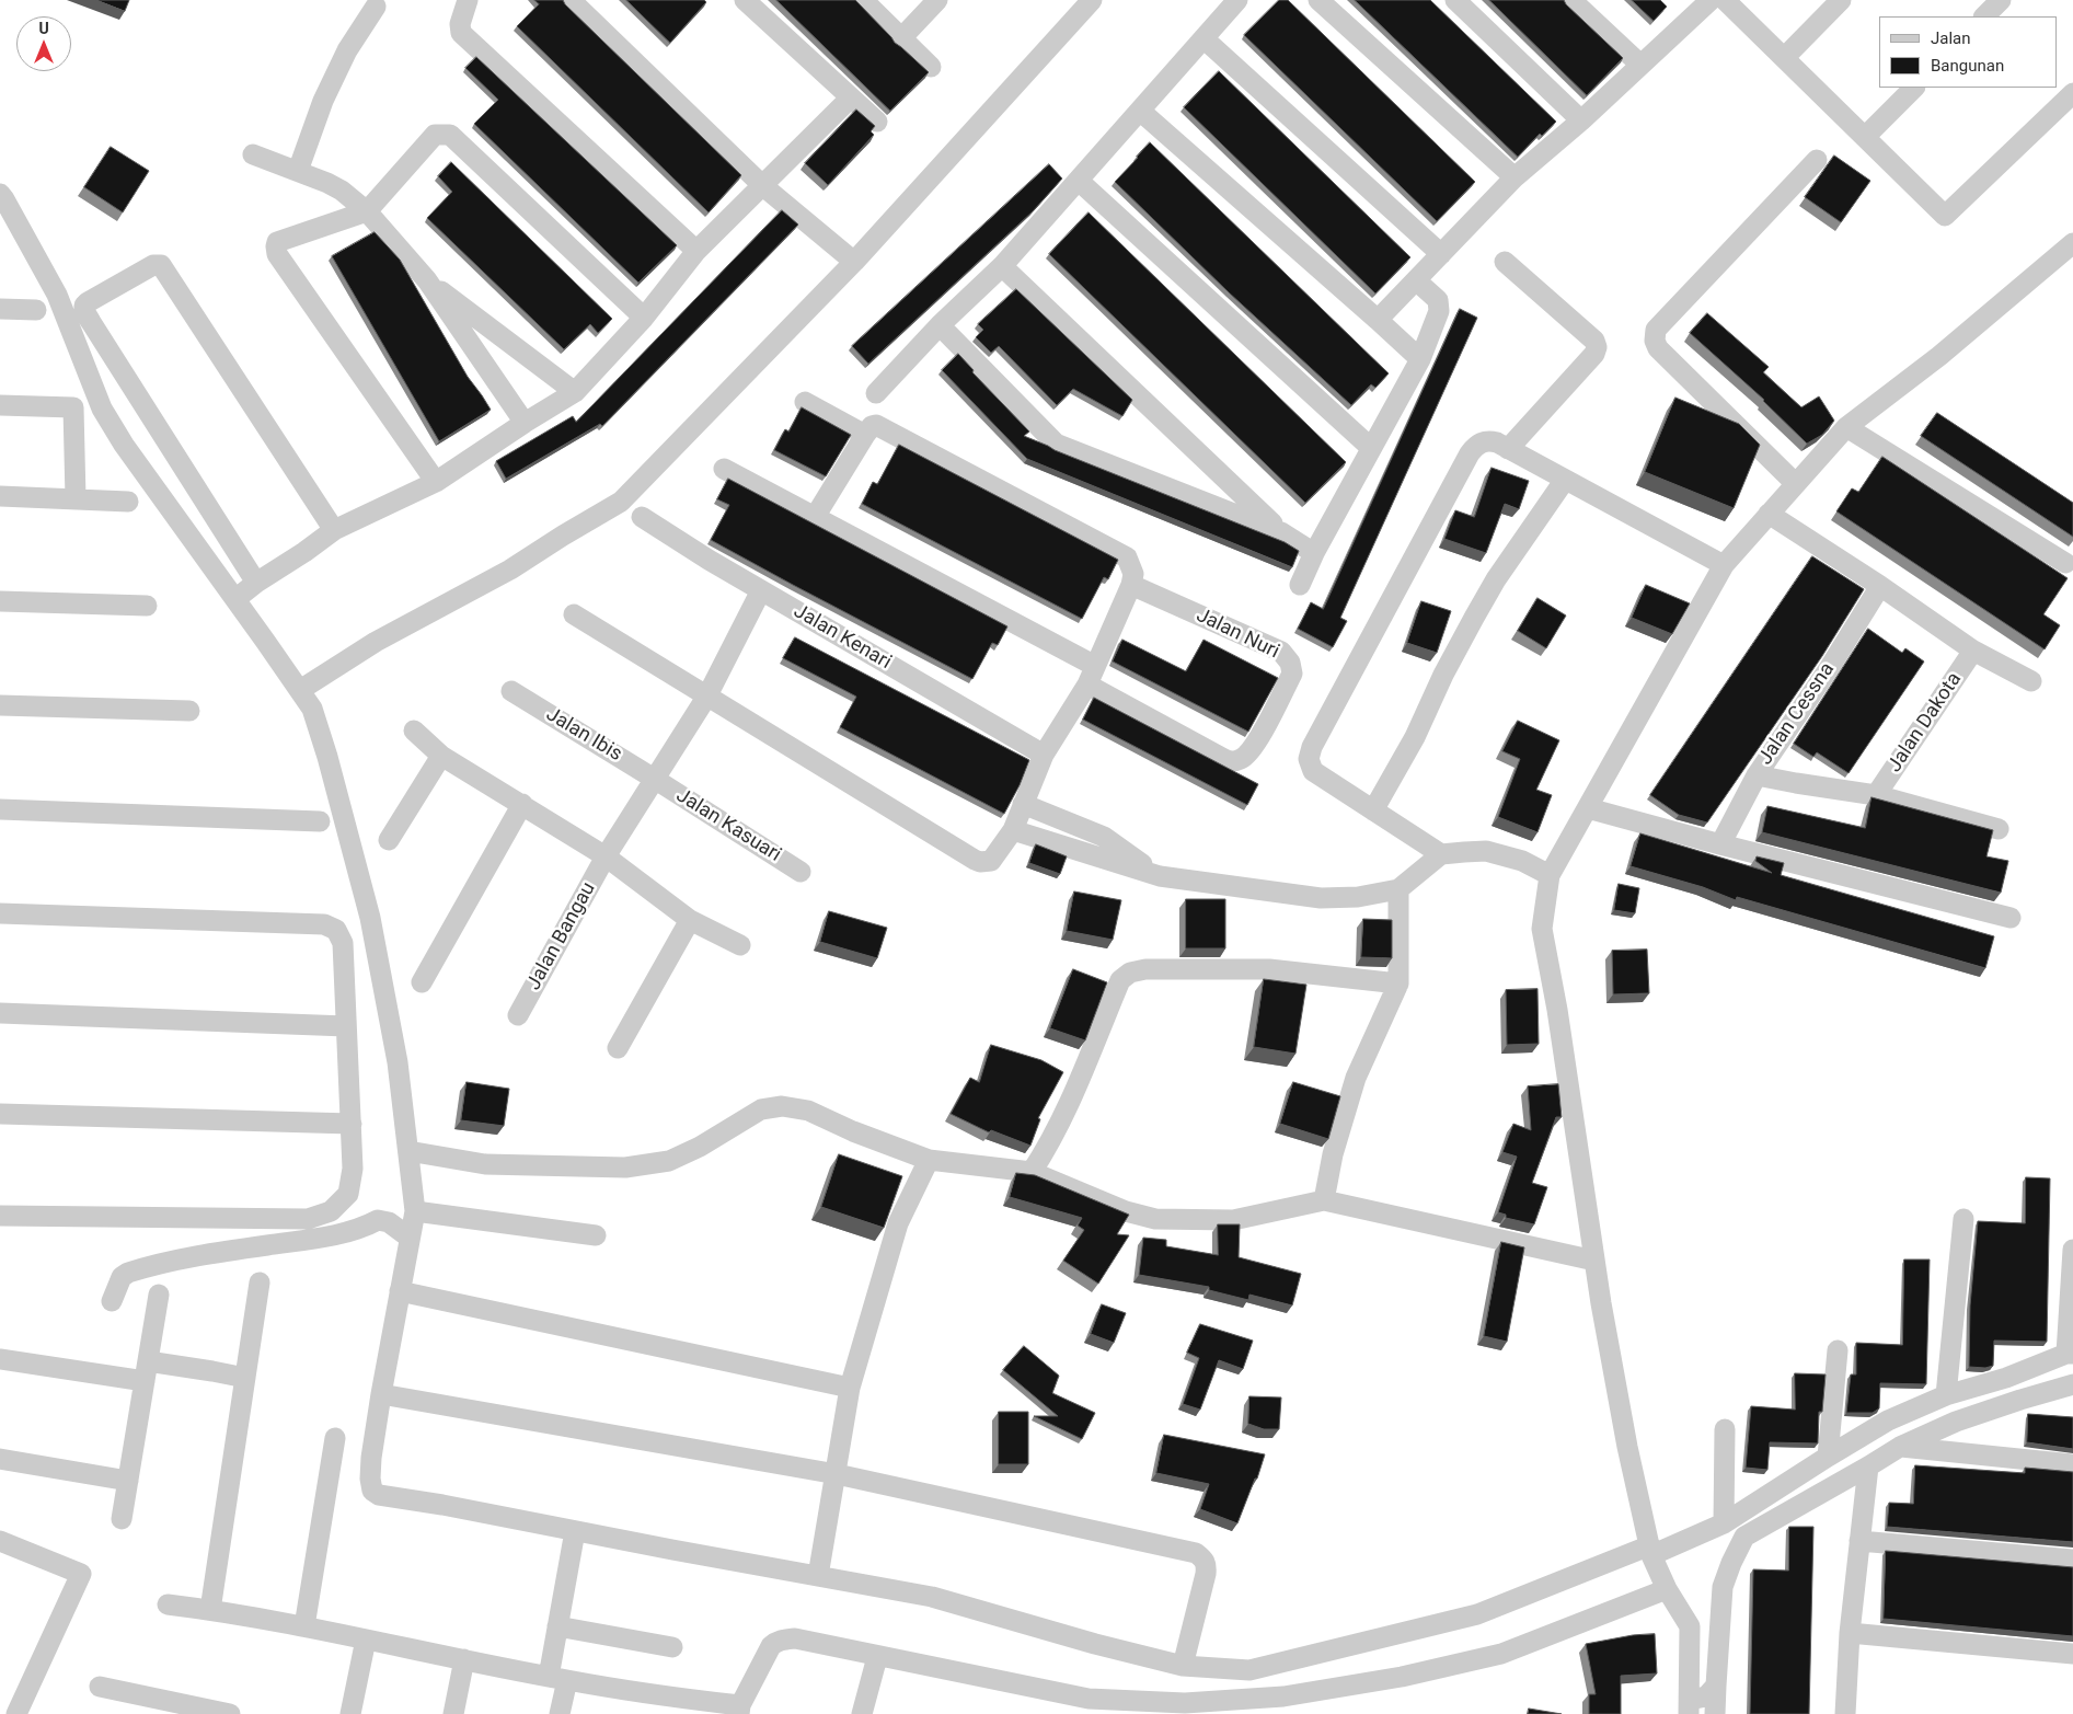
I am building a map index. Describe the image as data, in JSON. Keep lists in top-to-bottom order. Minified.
{"streets":{"street":["Jalan Nuri","Jalan Kenari","Jalan Cessna","Jalan Dakota","Jalan Ibis","Jalan Kasuari","Jalan Bangau"]},"crossings":[["Jalan Kenari","Jalan Bangau"],["Jalan Ibis","Jalan Kasuari"],["Jalan Ibis","Jalan Bangau"],["Jalan Kasuari","Jalan Bangau"]],"legend":["Jalan","Bangunan"],"north":"top"}
